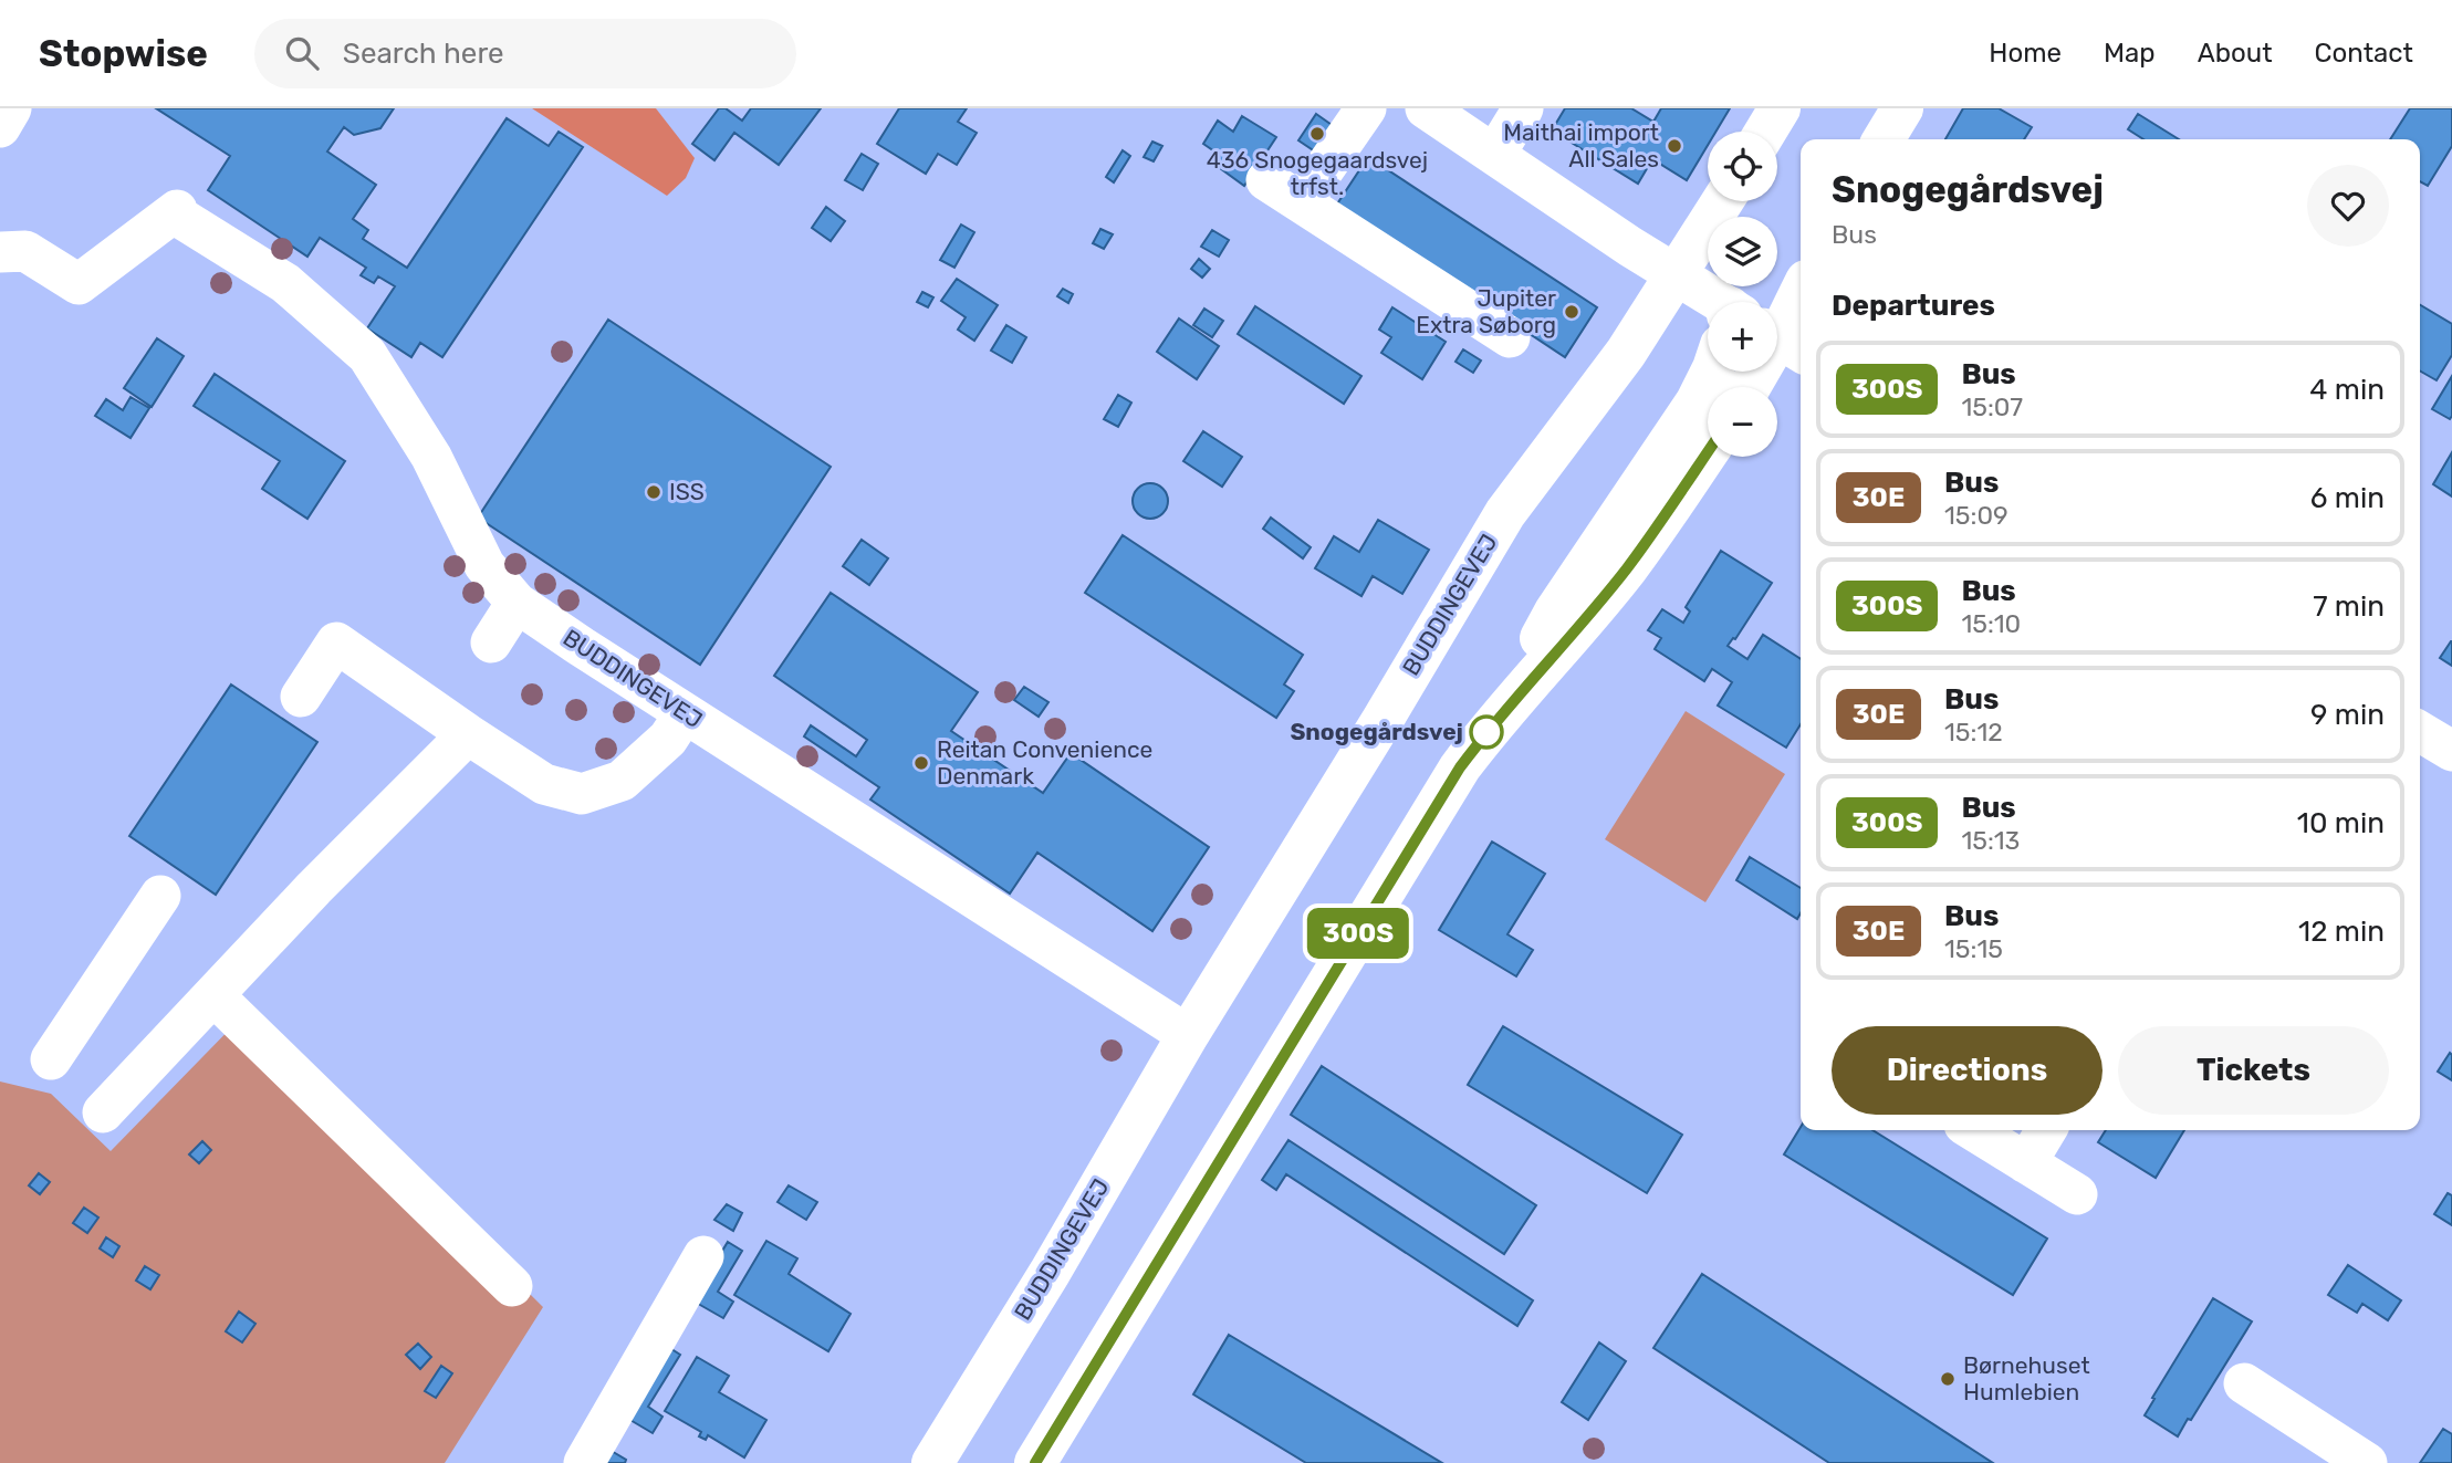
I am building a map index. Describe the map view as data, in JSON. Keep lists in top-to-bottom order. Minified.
{"streets":{"main road":["BUDDINGEVEJ"]},"places":["436 Snogegaardsvej trfst.","Maithai import All Sales","Jupiter Extra Søborg","ISS","Snogegårdsvej","Reitan Convenience Denmark","Børnehuset Humlebien"],"lines":["bus line 300S"],"page":{"header":"Stopwise","search":"Search here","nav":["Home","Map","About","Contact"],"on_map":"300S","map_buttons":["+","−"],"heading":[["Snogegårdsvej","Bus"],"Departures"],"list":[{"mark":"300S","name":"Bus","note":"15:07","value":"4 min"},{"mark":"30E","name":"Bus","note":"15:09","value":"6 min"},{"mark":"300S","name":"Bus","note":"15:10","value":"7 min"},{"mark":"30E","name":"Bus","note":"15:12","value":"9 min"},{"mark":"300S","name":"Bus","note":"15:13","value":"10 min"},{"mark":"30E","name":"Bus","note":"15:15","value":"12 min"}],"buttons":["Directions","Tickets"]}}
